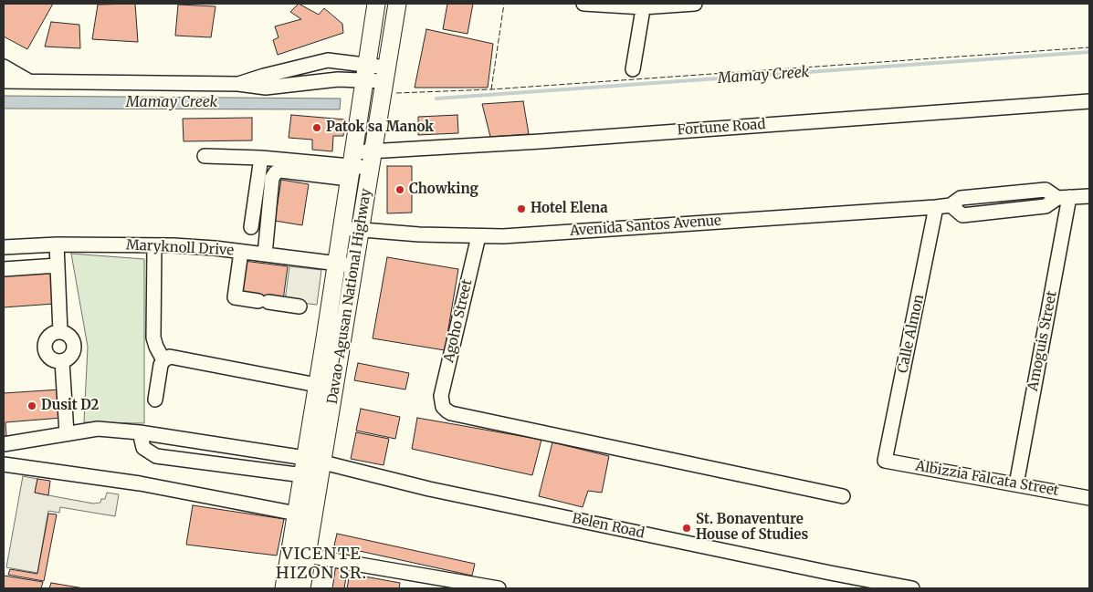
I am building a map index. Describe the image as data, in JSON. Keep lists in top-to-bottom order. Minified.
{"streets":{"main road":["Davao-Agusan National Highway"],"street":["Fortune Road","Avenida Santos Avenue","Maryknoll Drive","Agoho Street","Calle Almon","Amoguis Street","Albizzia Falcata Street","Belen Road"]},"crossings":[["Fortune Road","Davao-Agusan National Highway"],["Avenida Santos Avenue","Davao-Agusan National Highway"],["Avenida Santos Avenue","Agoho Street"],["Avenida Santos Avenue","Calle Almon"],["Avenida Santos Avenue","Amoguis Street"],["Maryknoll Drive","Davao-Agusan National Highway"],["Davao-Agusan National Highway","Belen Road"],["Calle Almon","Albizzia Falcata Street"],["Amoguis Street","Albizzia Falcata Street"]],"districts":["VICENTE HIZON SR."],"water":["Mamay Creek"],"places":["Patok sa Manok","Chowking","Hotel Elena","Dusit D2","St. Bonaventure House of Studies"]}
